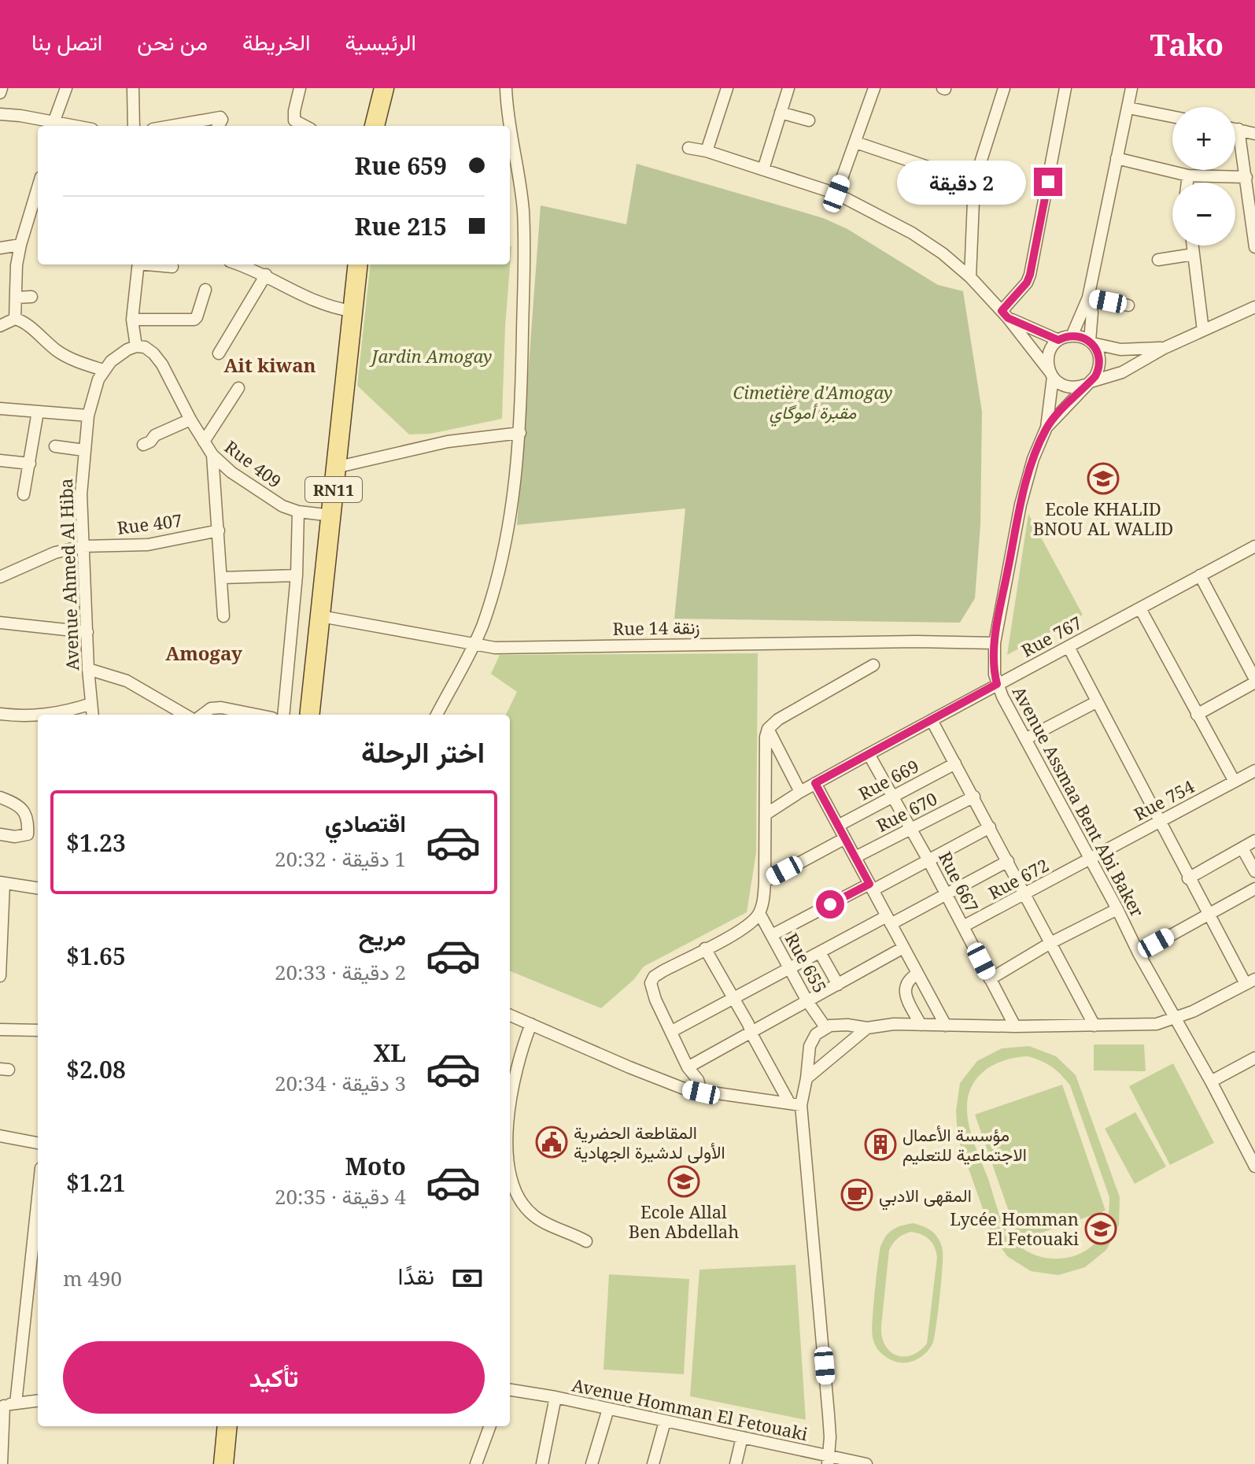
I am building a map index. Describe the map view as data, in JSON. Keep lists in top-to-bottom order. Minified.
{"streets":{"main road":["RN11"],"street":["Rue 409","Rue 407","Avenue Ahmed Al Hiba","Rue 14 زنقة","Rue 767","Rue 669","Rue 754","Avenue Assmaa Bent Abi Baker","Rue 670","Rue 672","Rue 667","Rue 655","Avenue Homman El Fetouaki"]},"crossings":[["Rue 409","RN11"],["RN11","Rue 14 زنقة"],["Rue 407","Avenue Ahmed Al Hiba"],["Rue 14 زنقة","Avenue Assmaa Bent Abi Baker"],["Rue 767","Avenue Assmaa Bent Abi Baker"],["Rue 767","Rue 667"],["Rue 669","Rue 667"],["Rue 754","Avenue Assmaa Bent Abi Baker"],["Rue 754","Rue 672"],["Avenue Assmaa Bent Abi Baker","Rue 672"],["Rue 670","Rue 667"],["Rue 672","Rue 667"]],"districts":["Ait kiwan","Amogay"],"parks":["Jardin Amogay","Cimetière d'Amogay مقبرة أموگاي"],"places":{"school or university":["Ecole KHALID BNOU AL WALID","Ecole Allal Ben Abdellah","Lycée Homman El Fetouaki"],"public building":["المقاطعة الحضرية الأولى لدشيرة الجهادية"],"building":["مؤسسة الأعمال الاجتماعية للتعليم"],"cafe":["المقهى الادبي"]},"page":{"header":"Tako","nav":["الرئيسية","الخريطة","من نحن","اتصل بنا"],"map_buttons":["+","−"],"banner":["Rue 659","Rue 215"],"bubble":"2 دقيقة","heading":"اختر الرحلة","list":[{"name":"اقتصادي","note":"1 دقيقة · 20:32","value":"$1.23"},{"name":"مريح","note":"2 دقيقة · 20:33","value":"$1.65"},{"name":"XL","note":"3 دقيقة · 20:34","value":"$2.08"},{"name":"Moto","note":"4 دقيقة · 20:35","value":"$1.21"}],"pay":["نقدًا","490 m"],"buttons":"تأكيد"}}
